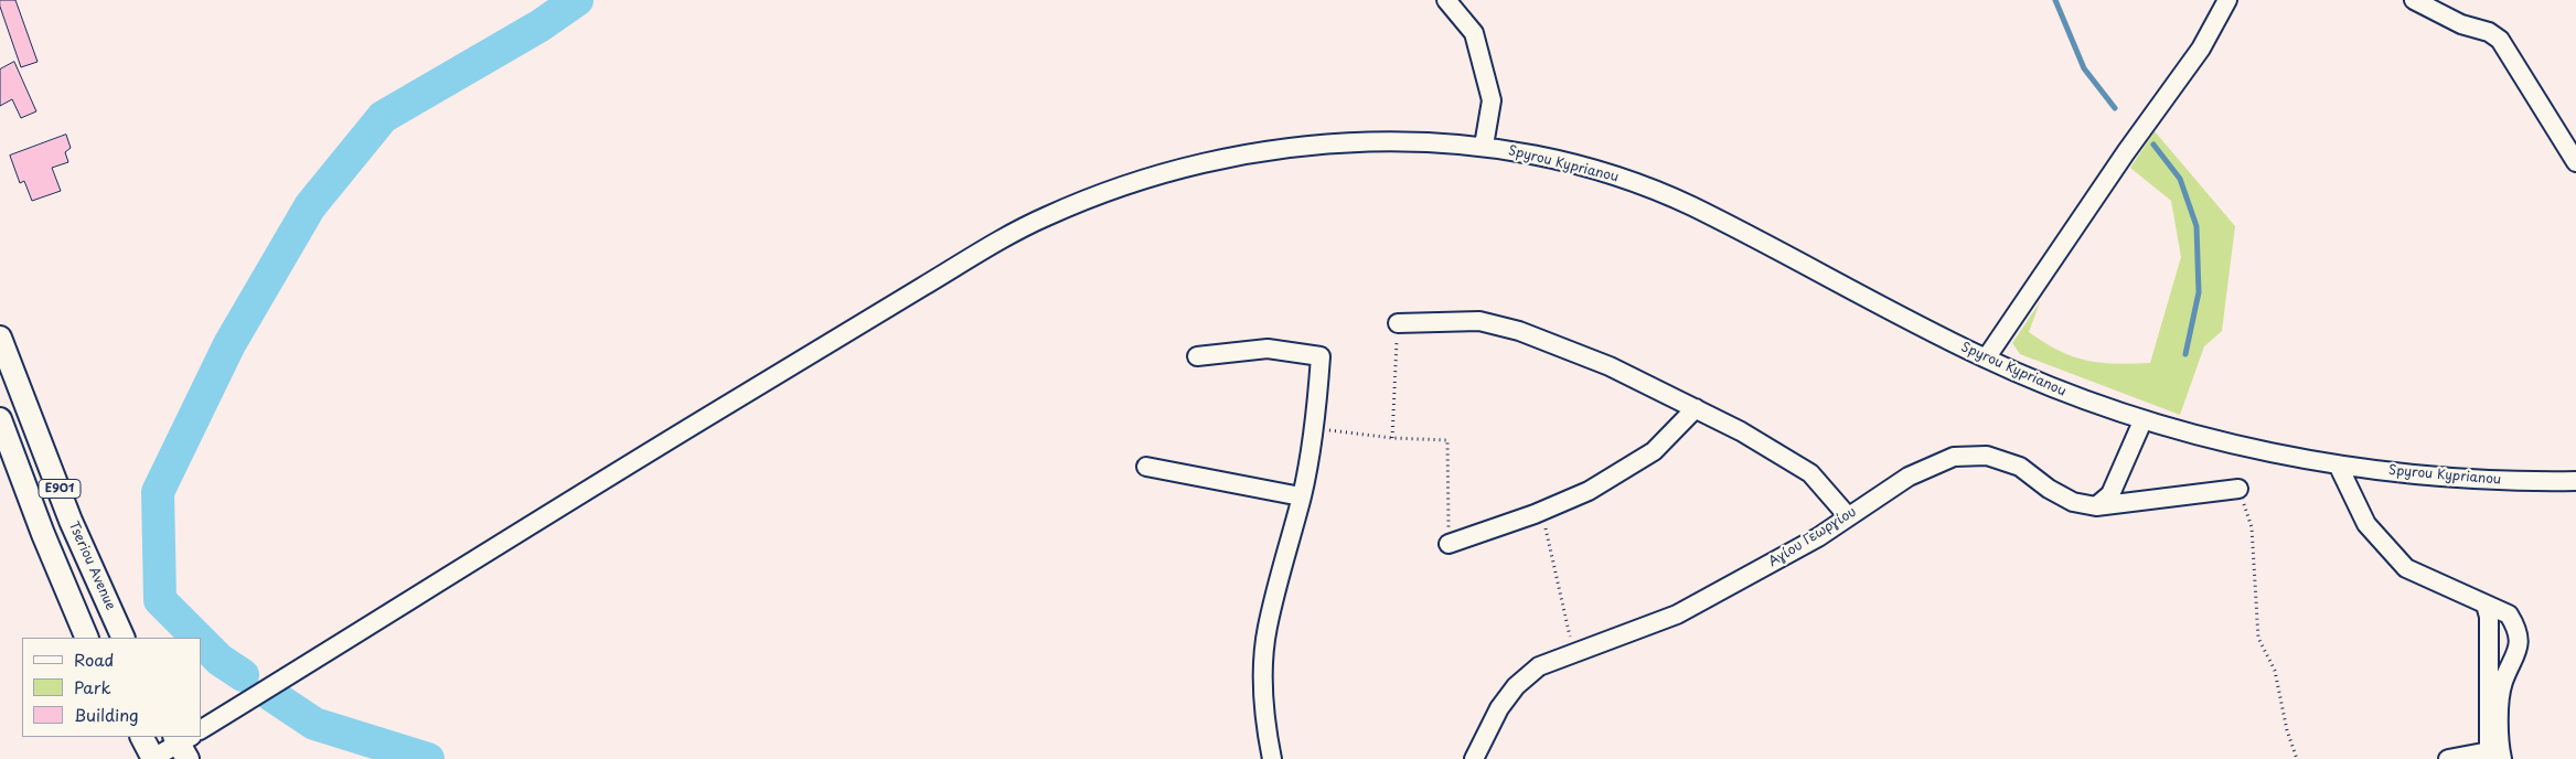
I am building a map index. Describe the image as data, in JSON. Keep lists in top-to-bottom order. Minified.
{"streets":{"main road":["E901","Tseriou Avenue"],"street":["Spyrou Kyprianou","Αγίου Γεωργίου"]},"legend":["Road","Park","Building"]}
